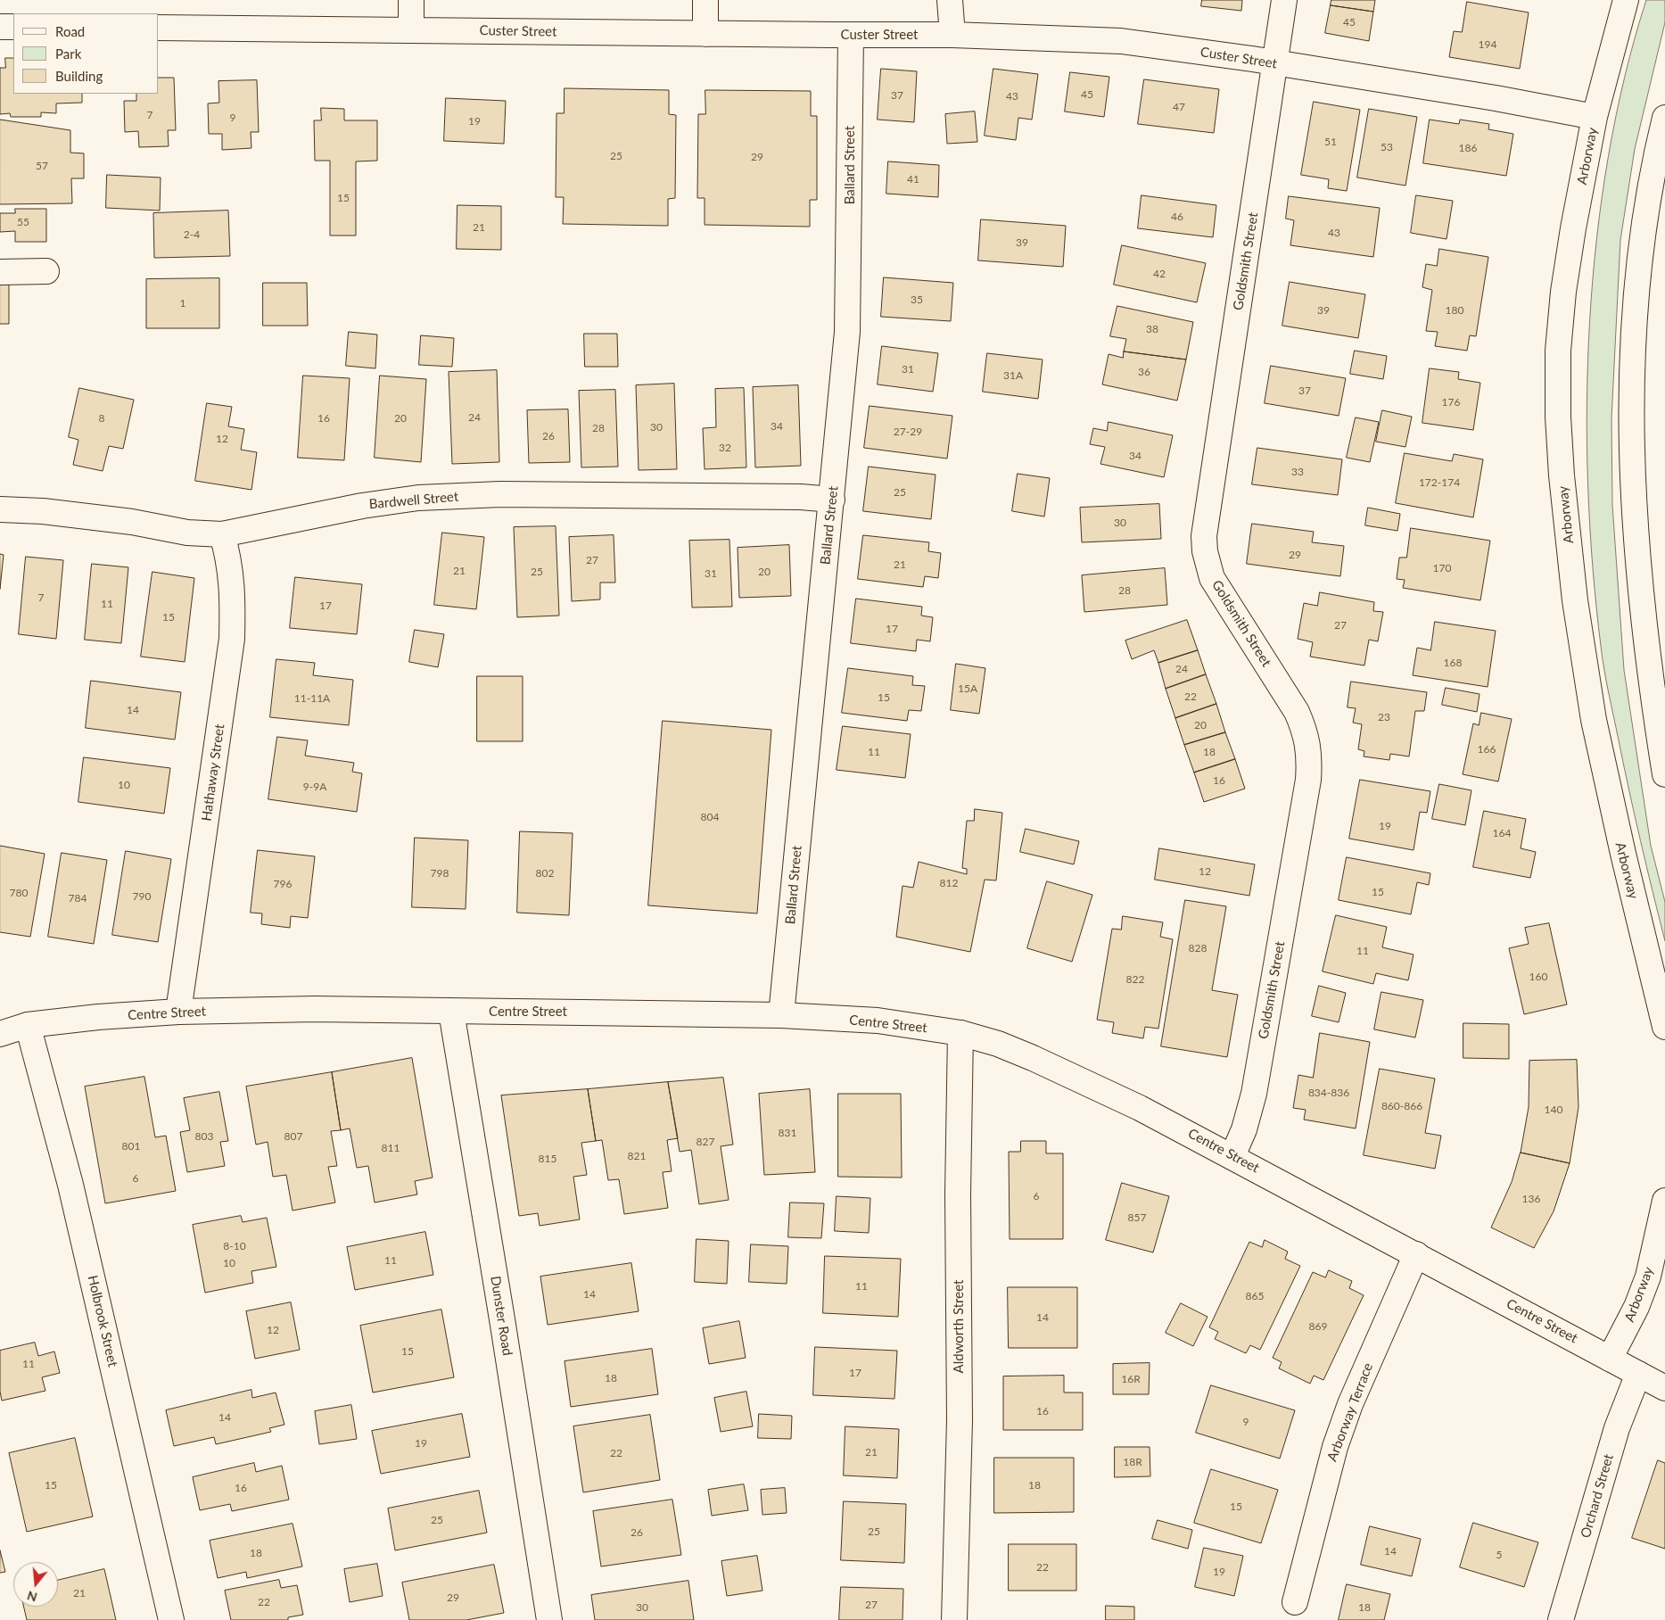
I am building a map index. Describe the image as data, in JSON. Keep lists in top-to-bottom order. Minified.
{"streets":{"main road":["Custer Street","Arborway","Ballard Street","Goldsmith Street","Bardwell Street","Hathaway Street","Centre Street","Dunster Road","Holbrook Street","Aldworth Street","Arborway Terrace","Orchard Street"]},"crossings":[["Custer Street","Arborway"],["Custer Street","Ballard Street"],["Custer Street","Goldsmith Street"],["Arborway","Centre Street"],["Ballard Street","Bardwell Street"],["Ballard Street","Centre Street"],["Goldsmith Street","Centre Street"],["Bardwell Street","Hathaway Street"],["Hathaway Street","Centre Street"],["Centre Street","Dunster Road"],["Centre Street","Holbrook Street"],["Centre Street","Aldworth Street"],["Centre Street","Arborway Terrace"],["Centre Street","Orchard Street"]],"house_numbers":["45","194","45","37","43","47","7","9","19","51","53","186","25","29","57","41","15","46","55","21","43","2-4","39","42","35","1","39","180","38","31","36","31A","37","176","24","8","16","20","34","30","28","27-29","26","12","32","34","33","172-174","25","30","29","27","21","170","21","25","20","31","28","7","11","17","15","27","17","168","24","15A","22","15","11-11A","14","23","20","166","11","18","16","10","9-9A","804","19","164","12","798","802","812","796","15","780","790","784","828","11","160","822","834-836","860-866","140","831","803","807","827","801","811","821","815","6","6","136","857","8-10","11","10","11","14","865","14","869","12","15","11","17","18","16R","16","14","9","19","21","22","18R","15","18","16","15","25","25","26","14","18","5","22","19","21","29","22","27","30","18"],"legend":["Road","Park","Building"],"north":"bottom"}
